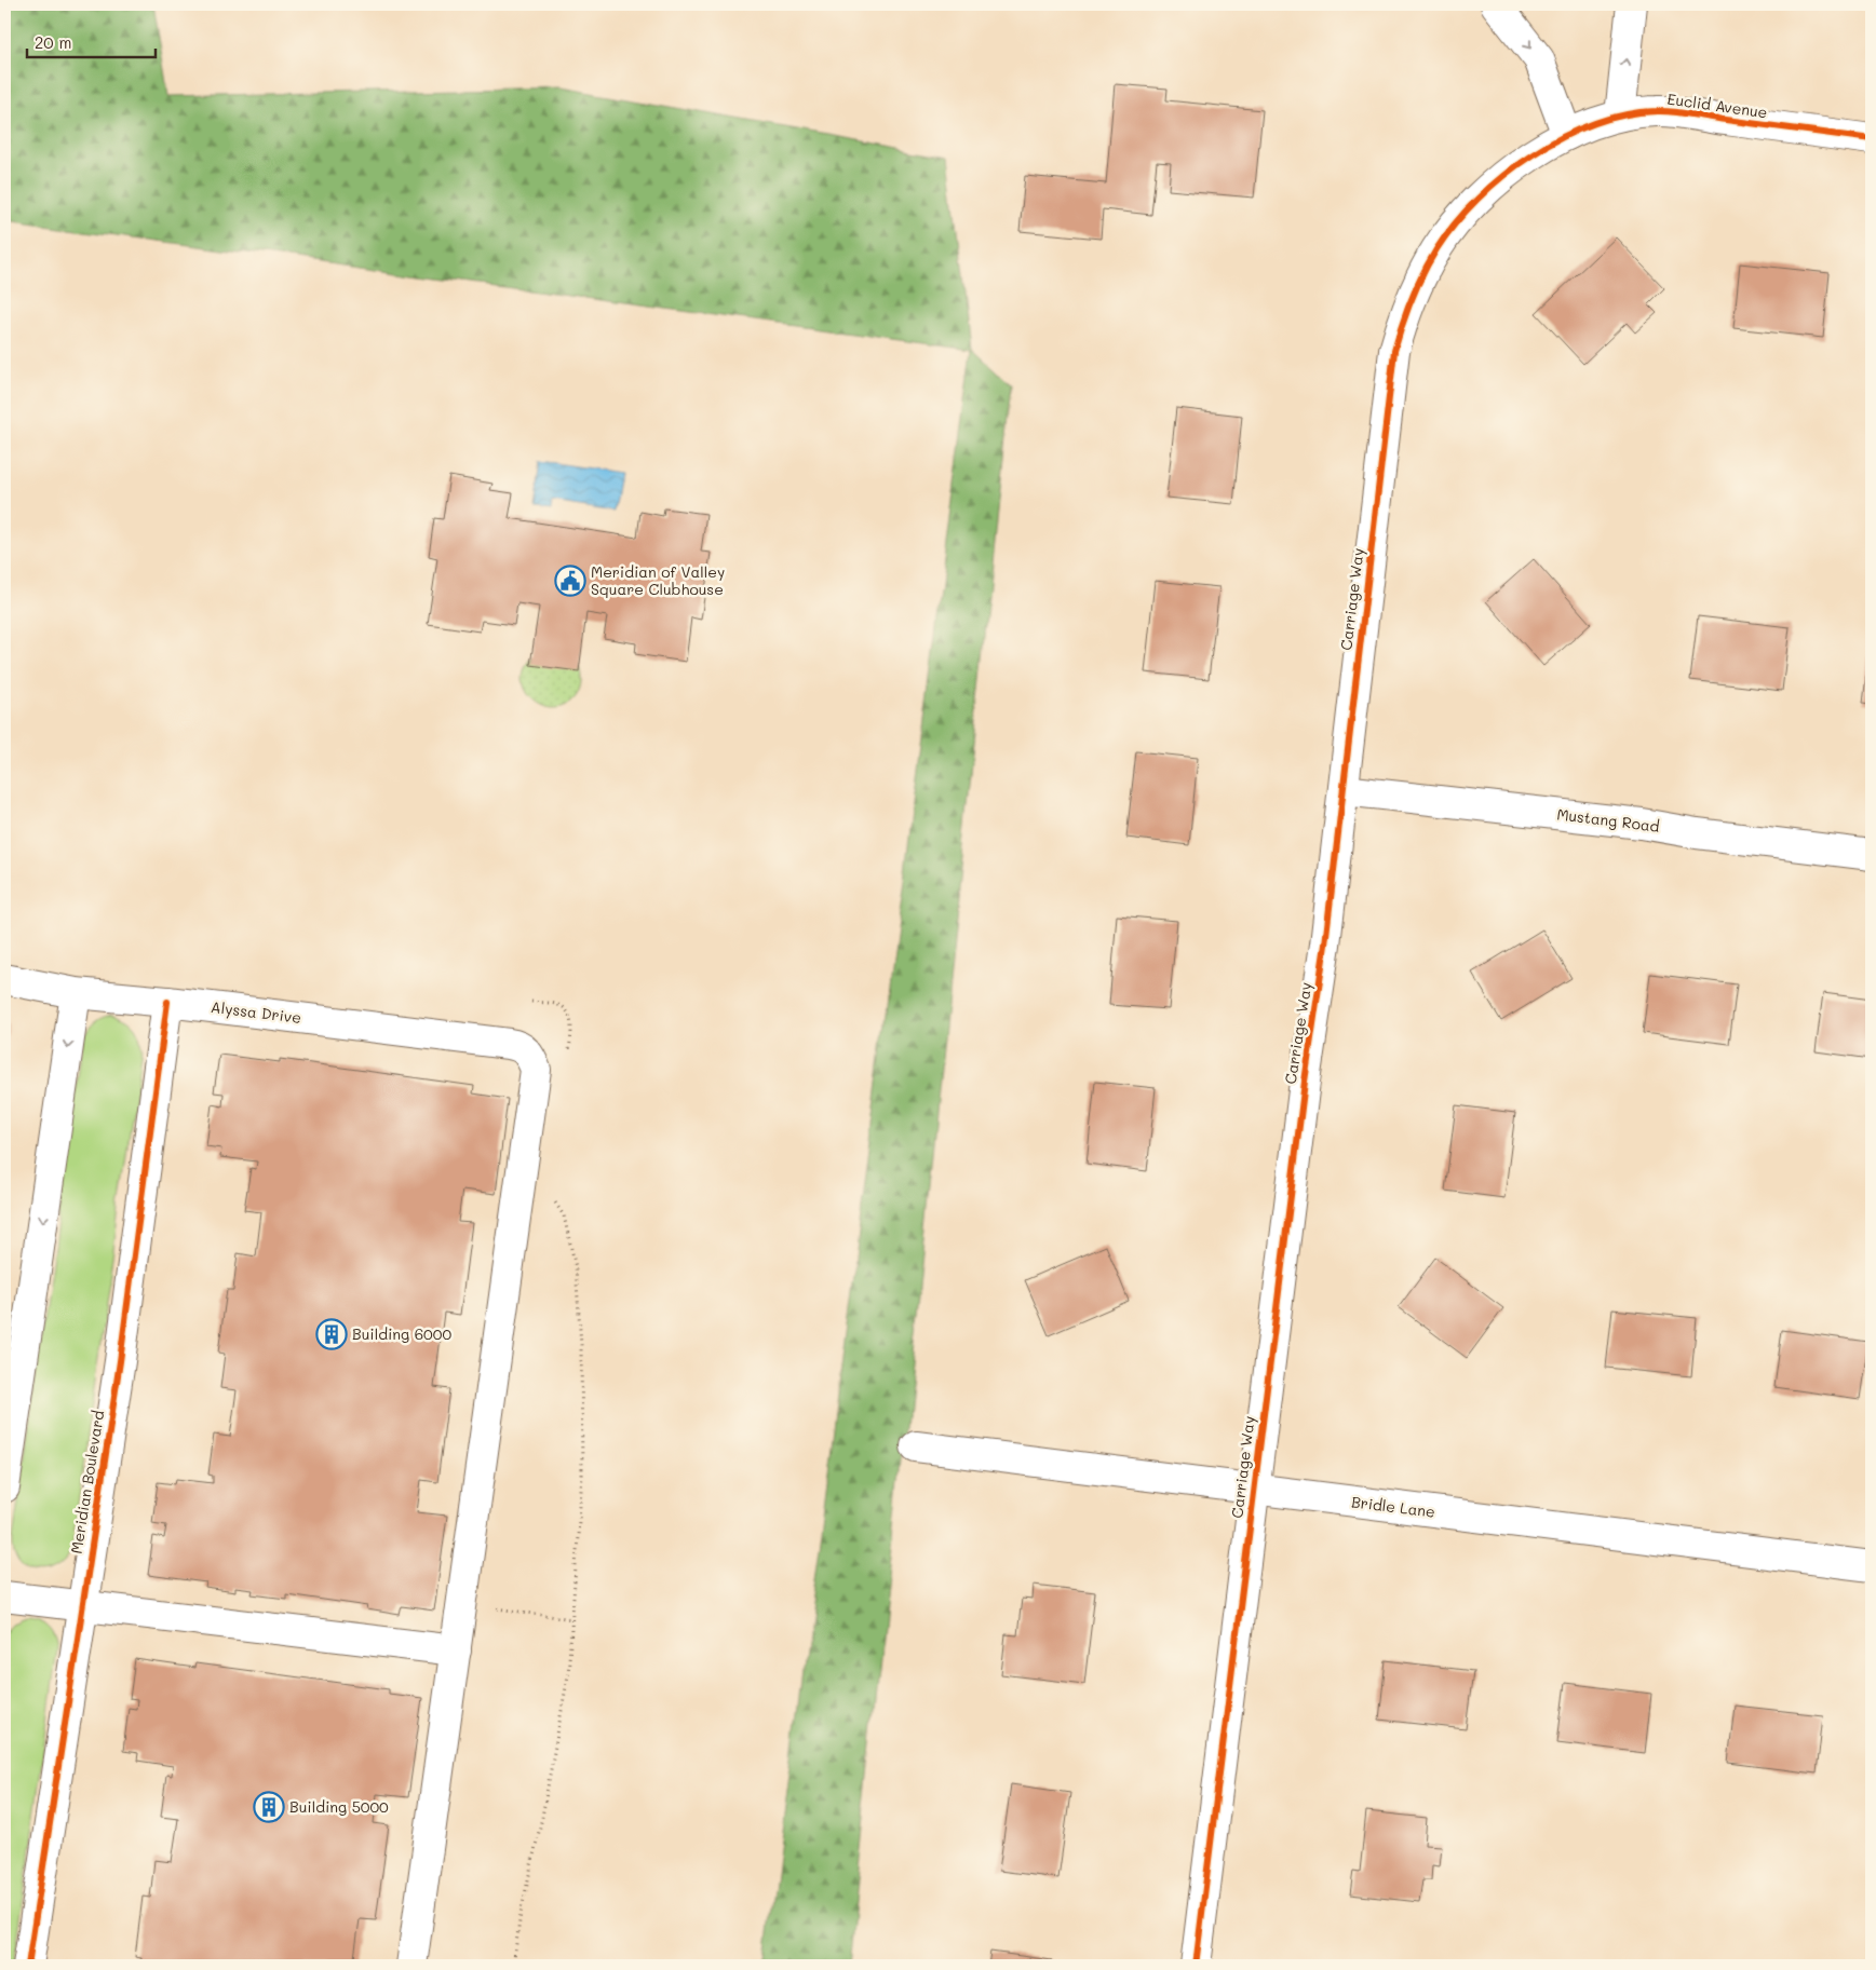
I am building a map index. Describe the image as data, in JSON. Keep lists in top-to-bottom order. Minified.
{"streets":{"street":["Euclid Avenue","Carriage Way","Mustang Road","Alyssa Drive","Meridian Boulevard","Bridle Lane"]},"crossings":[["Euclid Avenue","Carriage Way"],["Carriage Way","Mustang Road"],["Carriage Way","Bridle Lane"],["Alyssa Drive","Meridian Boulevard"]],"places":{"public building":["Meridian of Valley Square Clubhouse"],"building":["Building 6000","Building 5000"]},"scale_bar":"20 m"}
